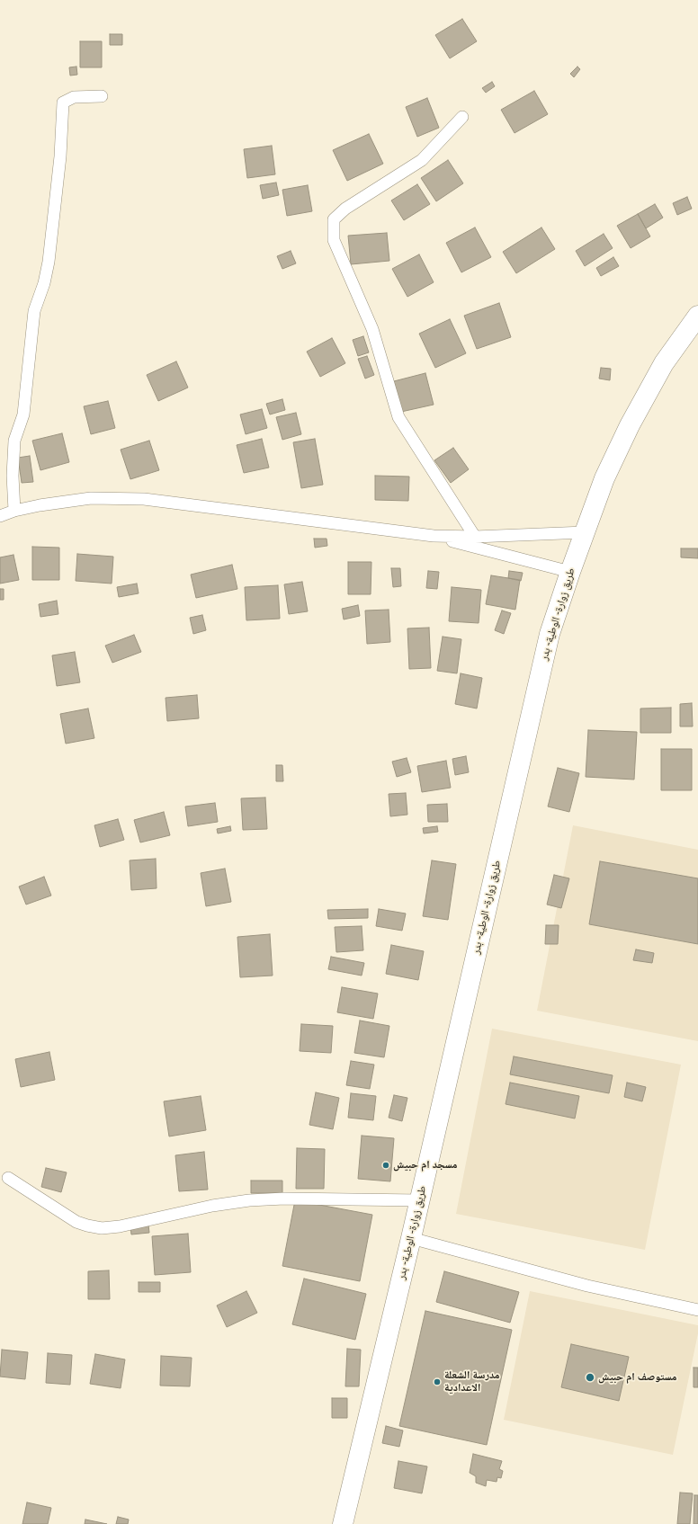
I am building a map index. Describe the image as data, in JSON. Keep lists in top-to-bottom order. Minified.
{"streets":{"highway":["طريق زوارة- الوطية- بدر"]},"places":["مسجد ام حبيش","مستوصف ام حبيش","مدرسة الشعلة الاعدادية"]}
